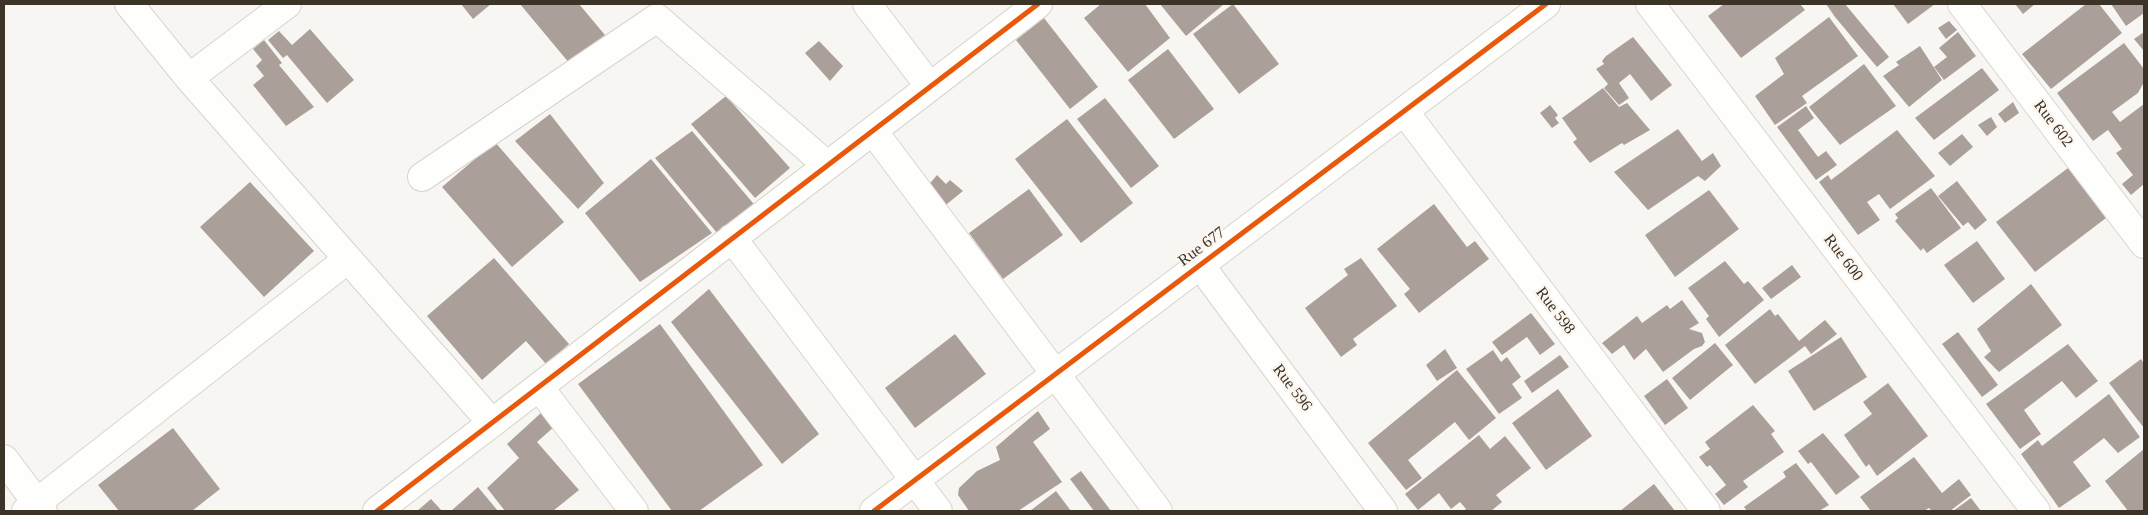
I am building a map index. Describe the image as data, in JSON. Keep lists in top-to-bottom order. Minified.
{"streets":{"street":["Rue 602","Rue 677","Rue 600","Rue 598","Rue 596"]},"crossings":[["Rue 677","Rue 598"],["Rue 677","Rue 596"]]}
